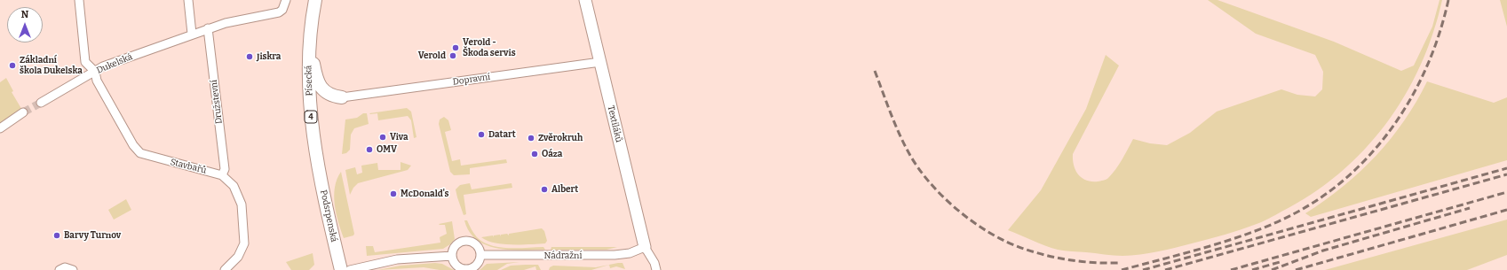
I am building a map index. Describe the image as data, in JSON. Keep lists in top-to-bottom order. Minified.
{"streets":{"main road":["Písecká","4","Podsrpenská"],"street":["Dukelská","Dopravní","Družstevní","Textiláků","Stavbařů","Nádražní"]},"crossings":[["Dukelská","Družstevní"],["Dukelská","Stavbařů"],["Dopravní","Textiláků"],["Písecká","Podsrpenská"],["Družstevní","Stavbařů"],["Textiláků","Nádražní"]],"places":["Verold - Škoda servis","Verold","Jiskra","Základní škola Dukelska","Datart","Viva","Zvěrokruh","OMV","Oáza","Albert","McDonald's","Barvy Turnov"],"north":"top"}
